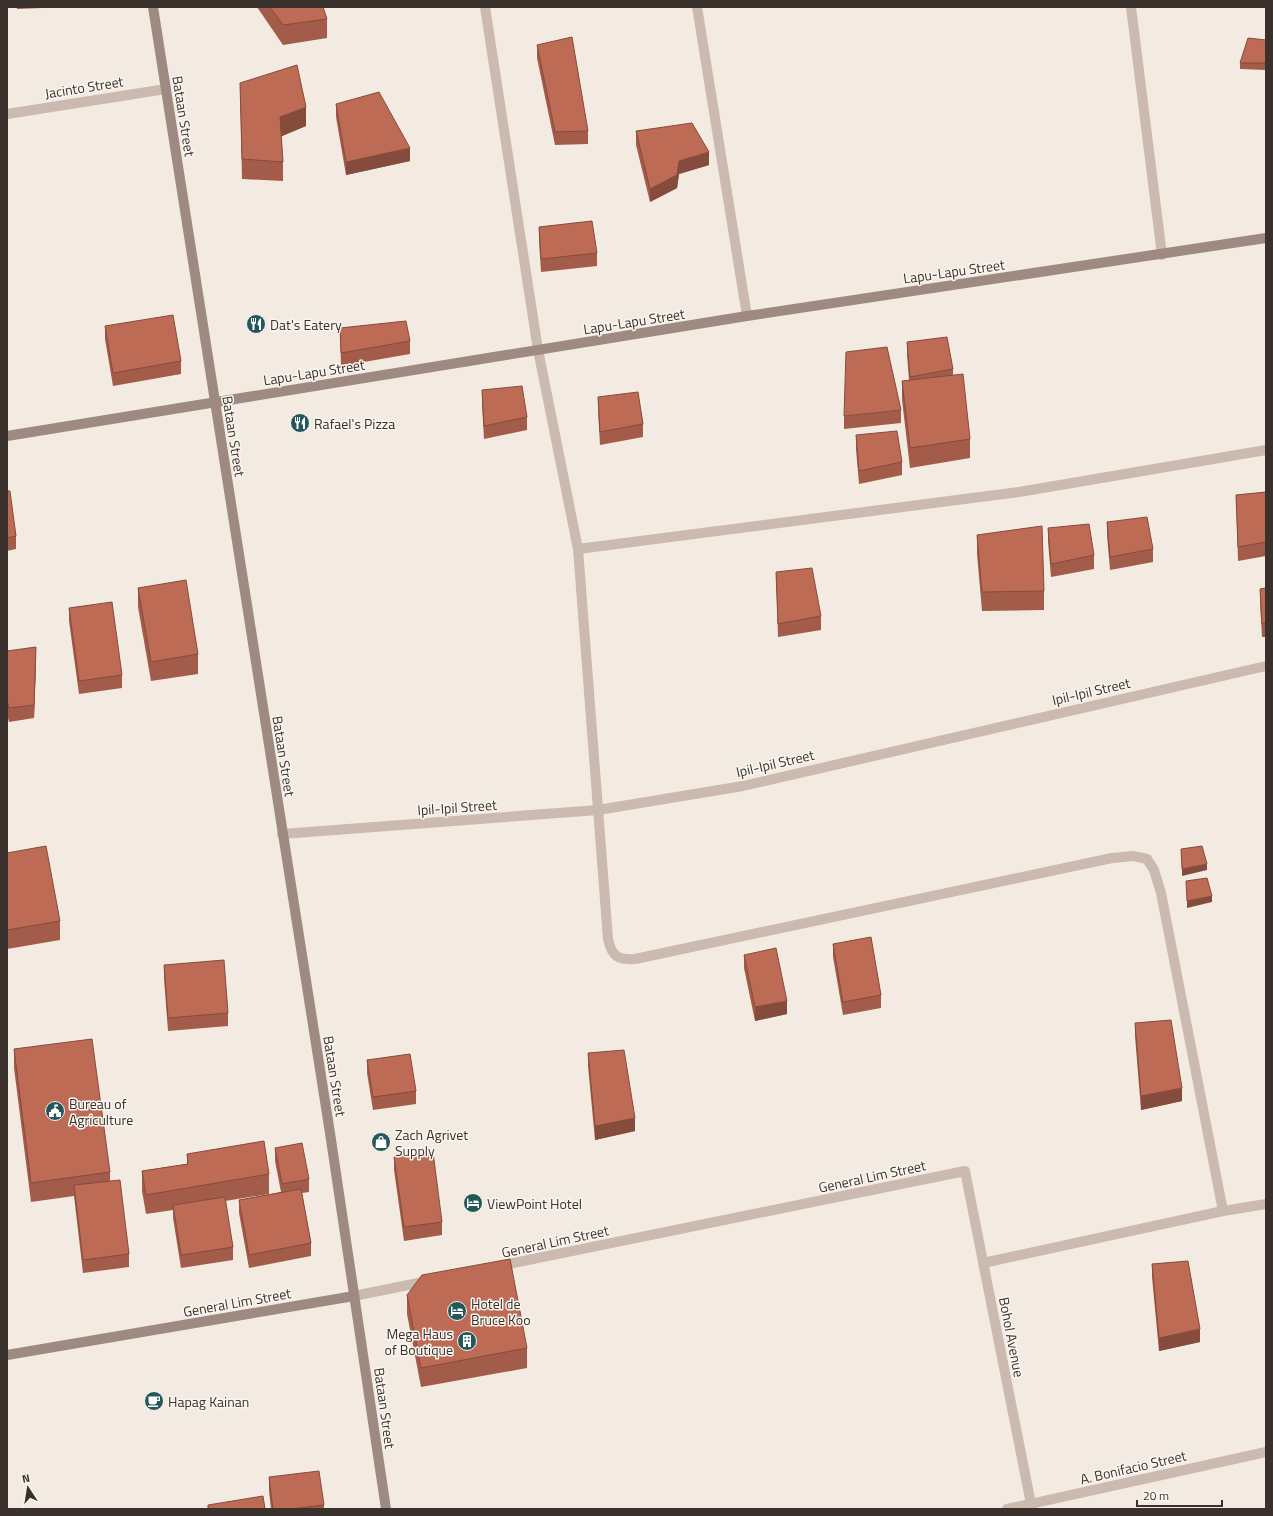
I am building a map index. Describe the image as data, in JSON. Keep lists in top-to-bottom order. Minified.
{"streets":{"street":["Jacinto Street","Bataan Street","Lapu-Lapu Street","Ipil-Ipil Street","General Lim Street","Bohol Avenue","A. Bonifacio Street"]},"crossings":[["Jacinto Street","Bataan Street"],["Bataan Street","Lapu-Lapu Street"],["Bataan Street","Ipil-Ipil Street"],["Bataan Street","General Lim Street"],["General Lim Street","Bohol Avenue"],["Bohol Avenue","A. Bonifacio Street"]],"places":{"restaurant":["Dat's Eatery","Rafael's Pizza"],"public building":["Bureau of Agriculture"],"shop":["Zach Agrivet Supply"],"hotel":["ViewPoint Hotel","Hotel de Bruce Koo"],"building":["Mega Haus of Boutique"],"cafe":["Hapag Kainan"]},"scale_bar":"20 m","north":"top"}
